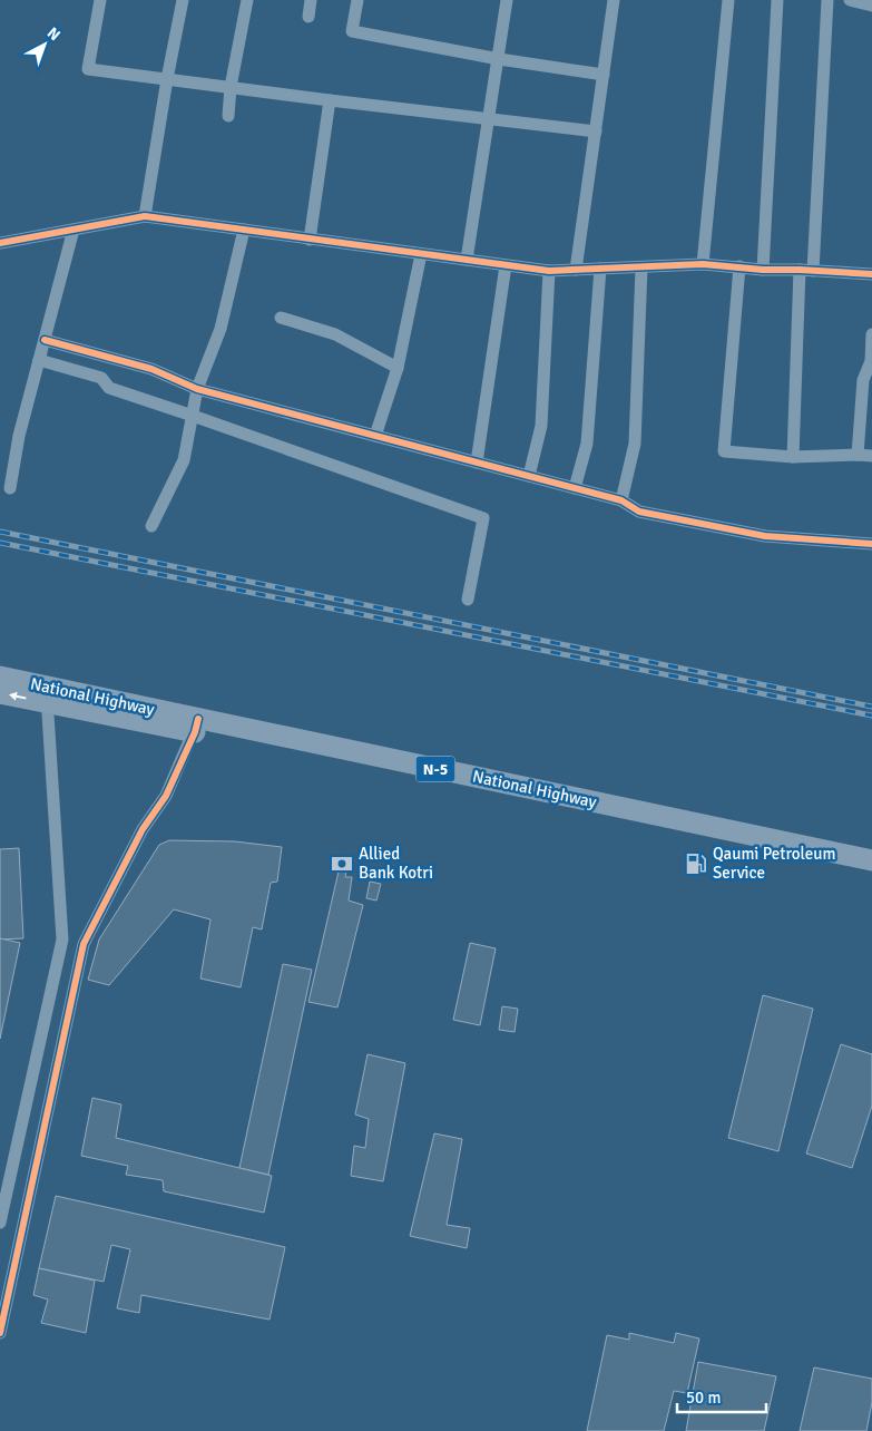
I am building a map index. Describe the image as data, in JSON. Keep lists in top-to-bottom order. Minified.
{"streets":{"highway":["National Highway","N-5"]},"places":{"bank":["Allied Bank Kotri"],"fuel station":["Qaumi Petroleum Service"]},"scale_bar":"50 m","north":"top right"}
